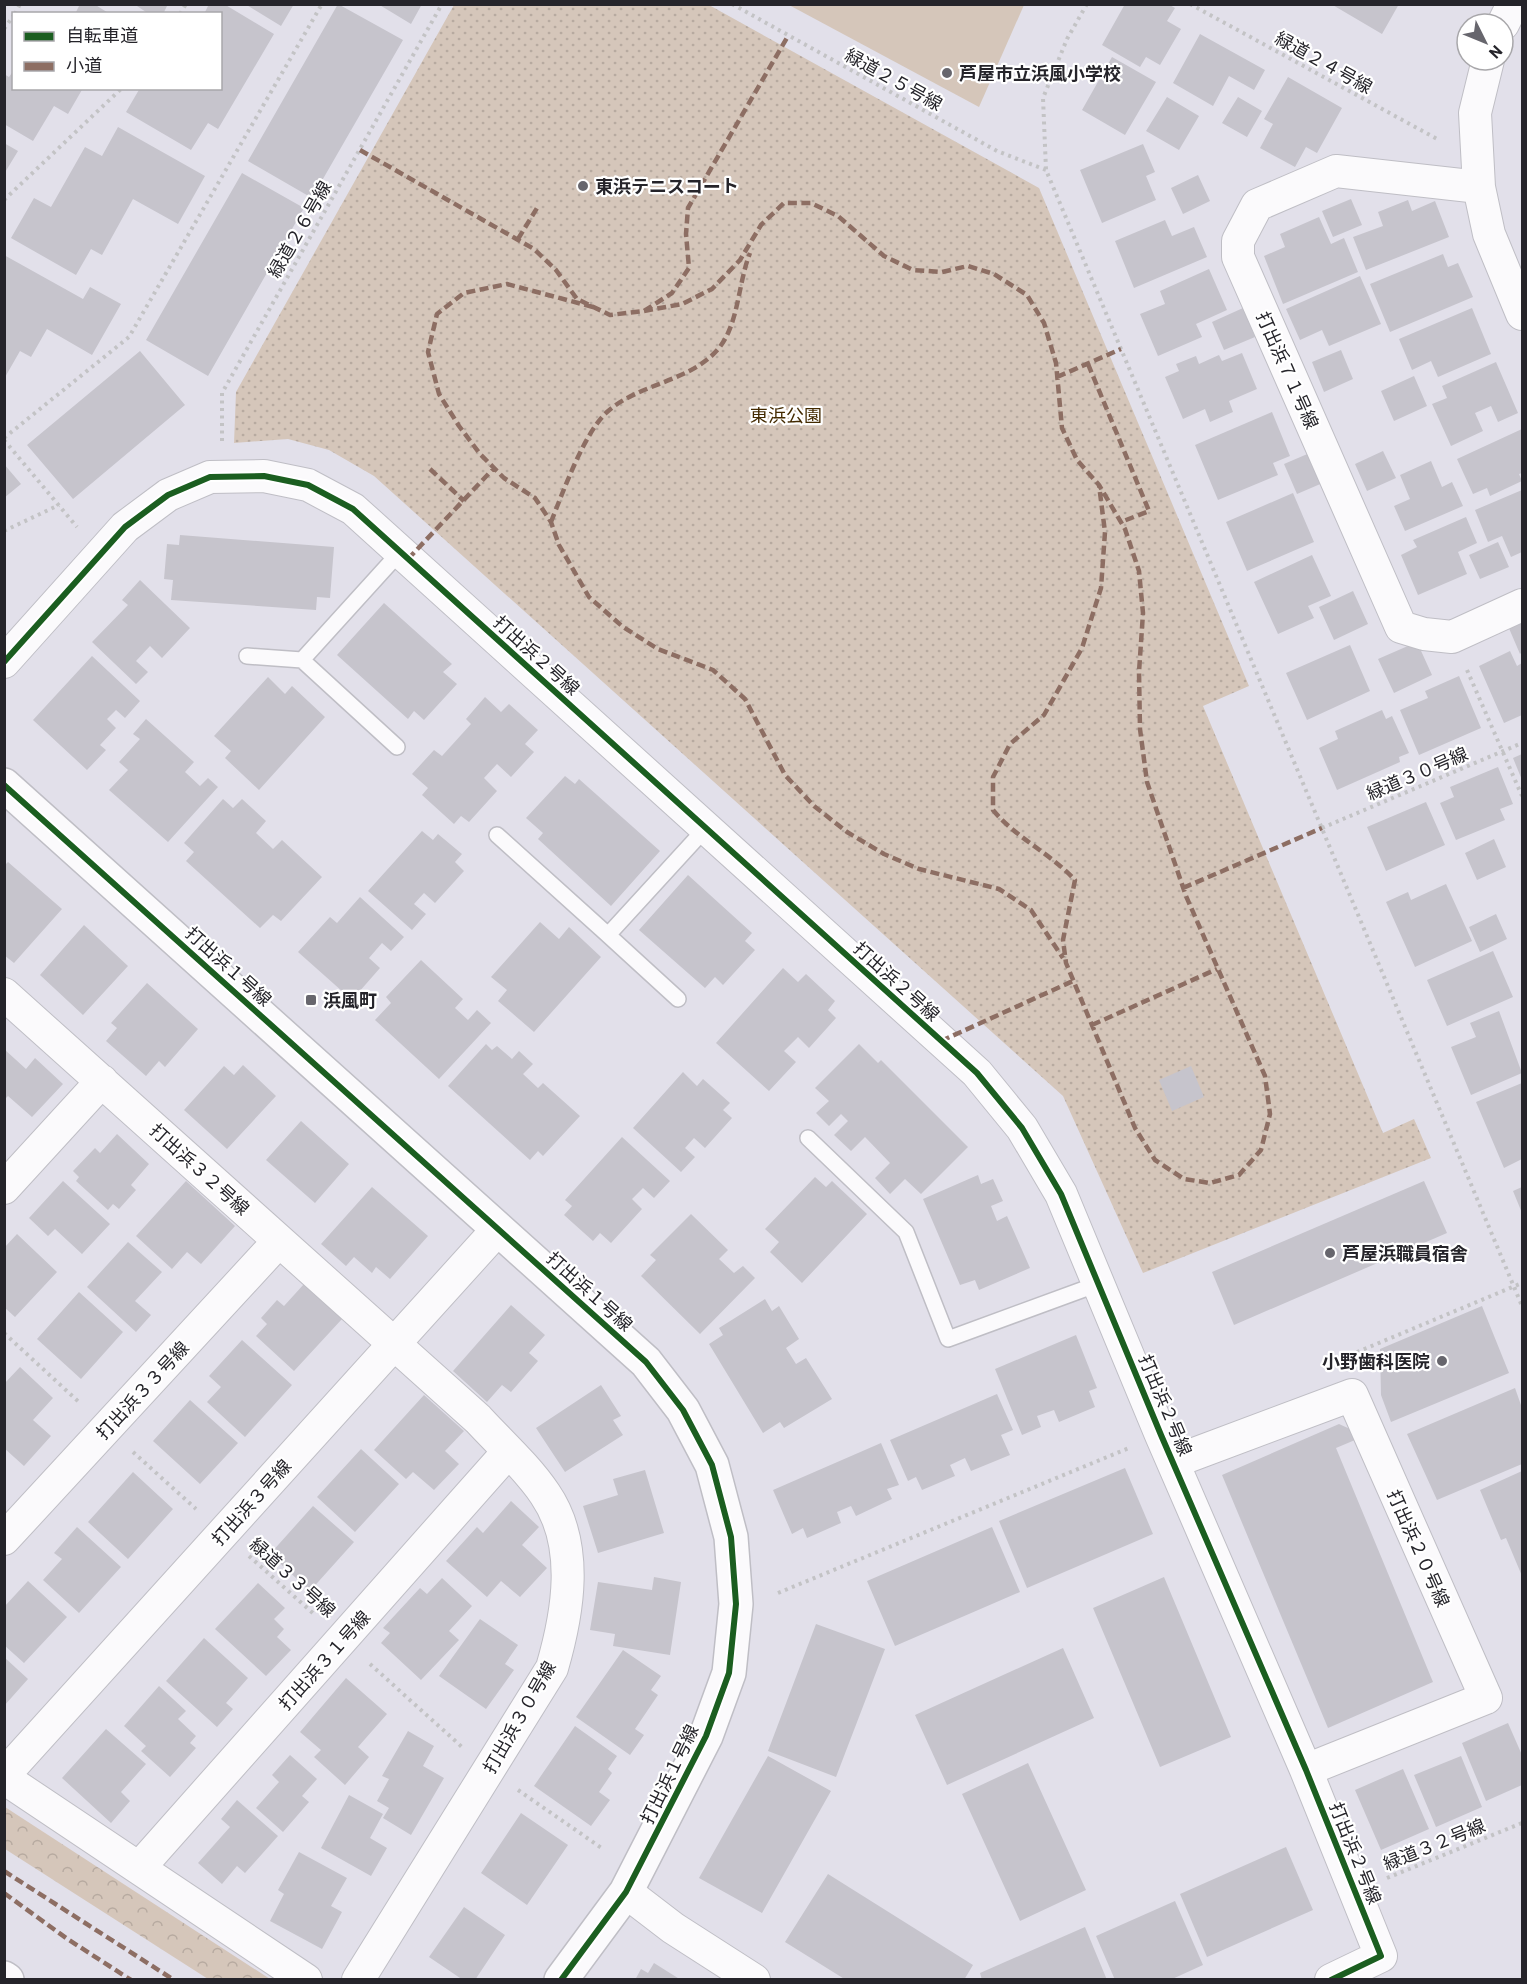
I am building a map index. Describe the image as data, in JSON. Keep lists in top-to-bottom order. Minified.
{"streets":{"street":["打出浜７１号線","打出浜２号線","打出浜１号線","打出浜３２号線","打出浜３３号線","打出浜３号線","打出浜２０号線","打出浜３１号線","打出浜３０号線"],"path":["緑道２４号線","緑道２５号線","緑道２６号線","緑道３０号線","緑道３３号線","緑道３２号線"]},"crossings":[["緑道２６号線","打出浜２号線"],["打出浜２号線","打出浜２０号線"],["打出浜２号線","緑道３２号線"],["打出浜１号線","打出浜３号線"],["打出浜３２号線","打出浜３３号線"],["打出浜３２号線","打出浜３号線"],["打出浜３２号線","打出浜３０号線"],["打出浜３３号線","緑道３３号線"],["打出浜３号線","緑道３３号線"],["打出浜３号線","打出浜３０号線"],["緑道３３号線","打出浜３１号線"],["緑道３３号線","打出浜３０号線"],["打出浜３１号線","打出浜３０号線"]],"parks":["東浜公園"],"places":{"other":["芦屋市立浜風小学校","東浜テニスコート","芦屋浜職員宿舎","小野歯科医院"],"transit":["浜風町"]},"legend":["自転車道","小道"],"north":"bottom right"}
